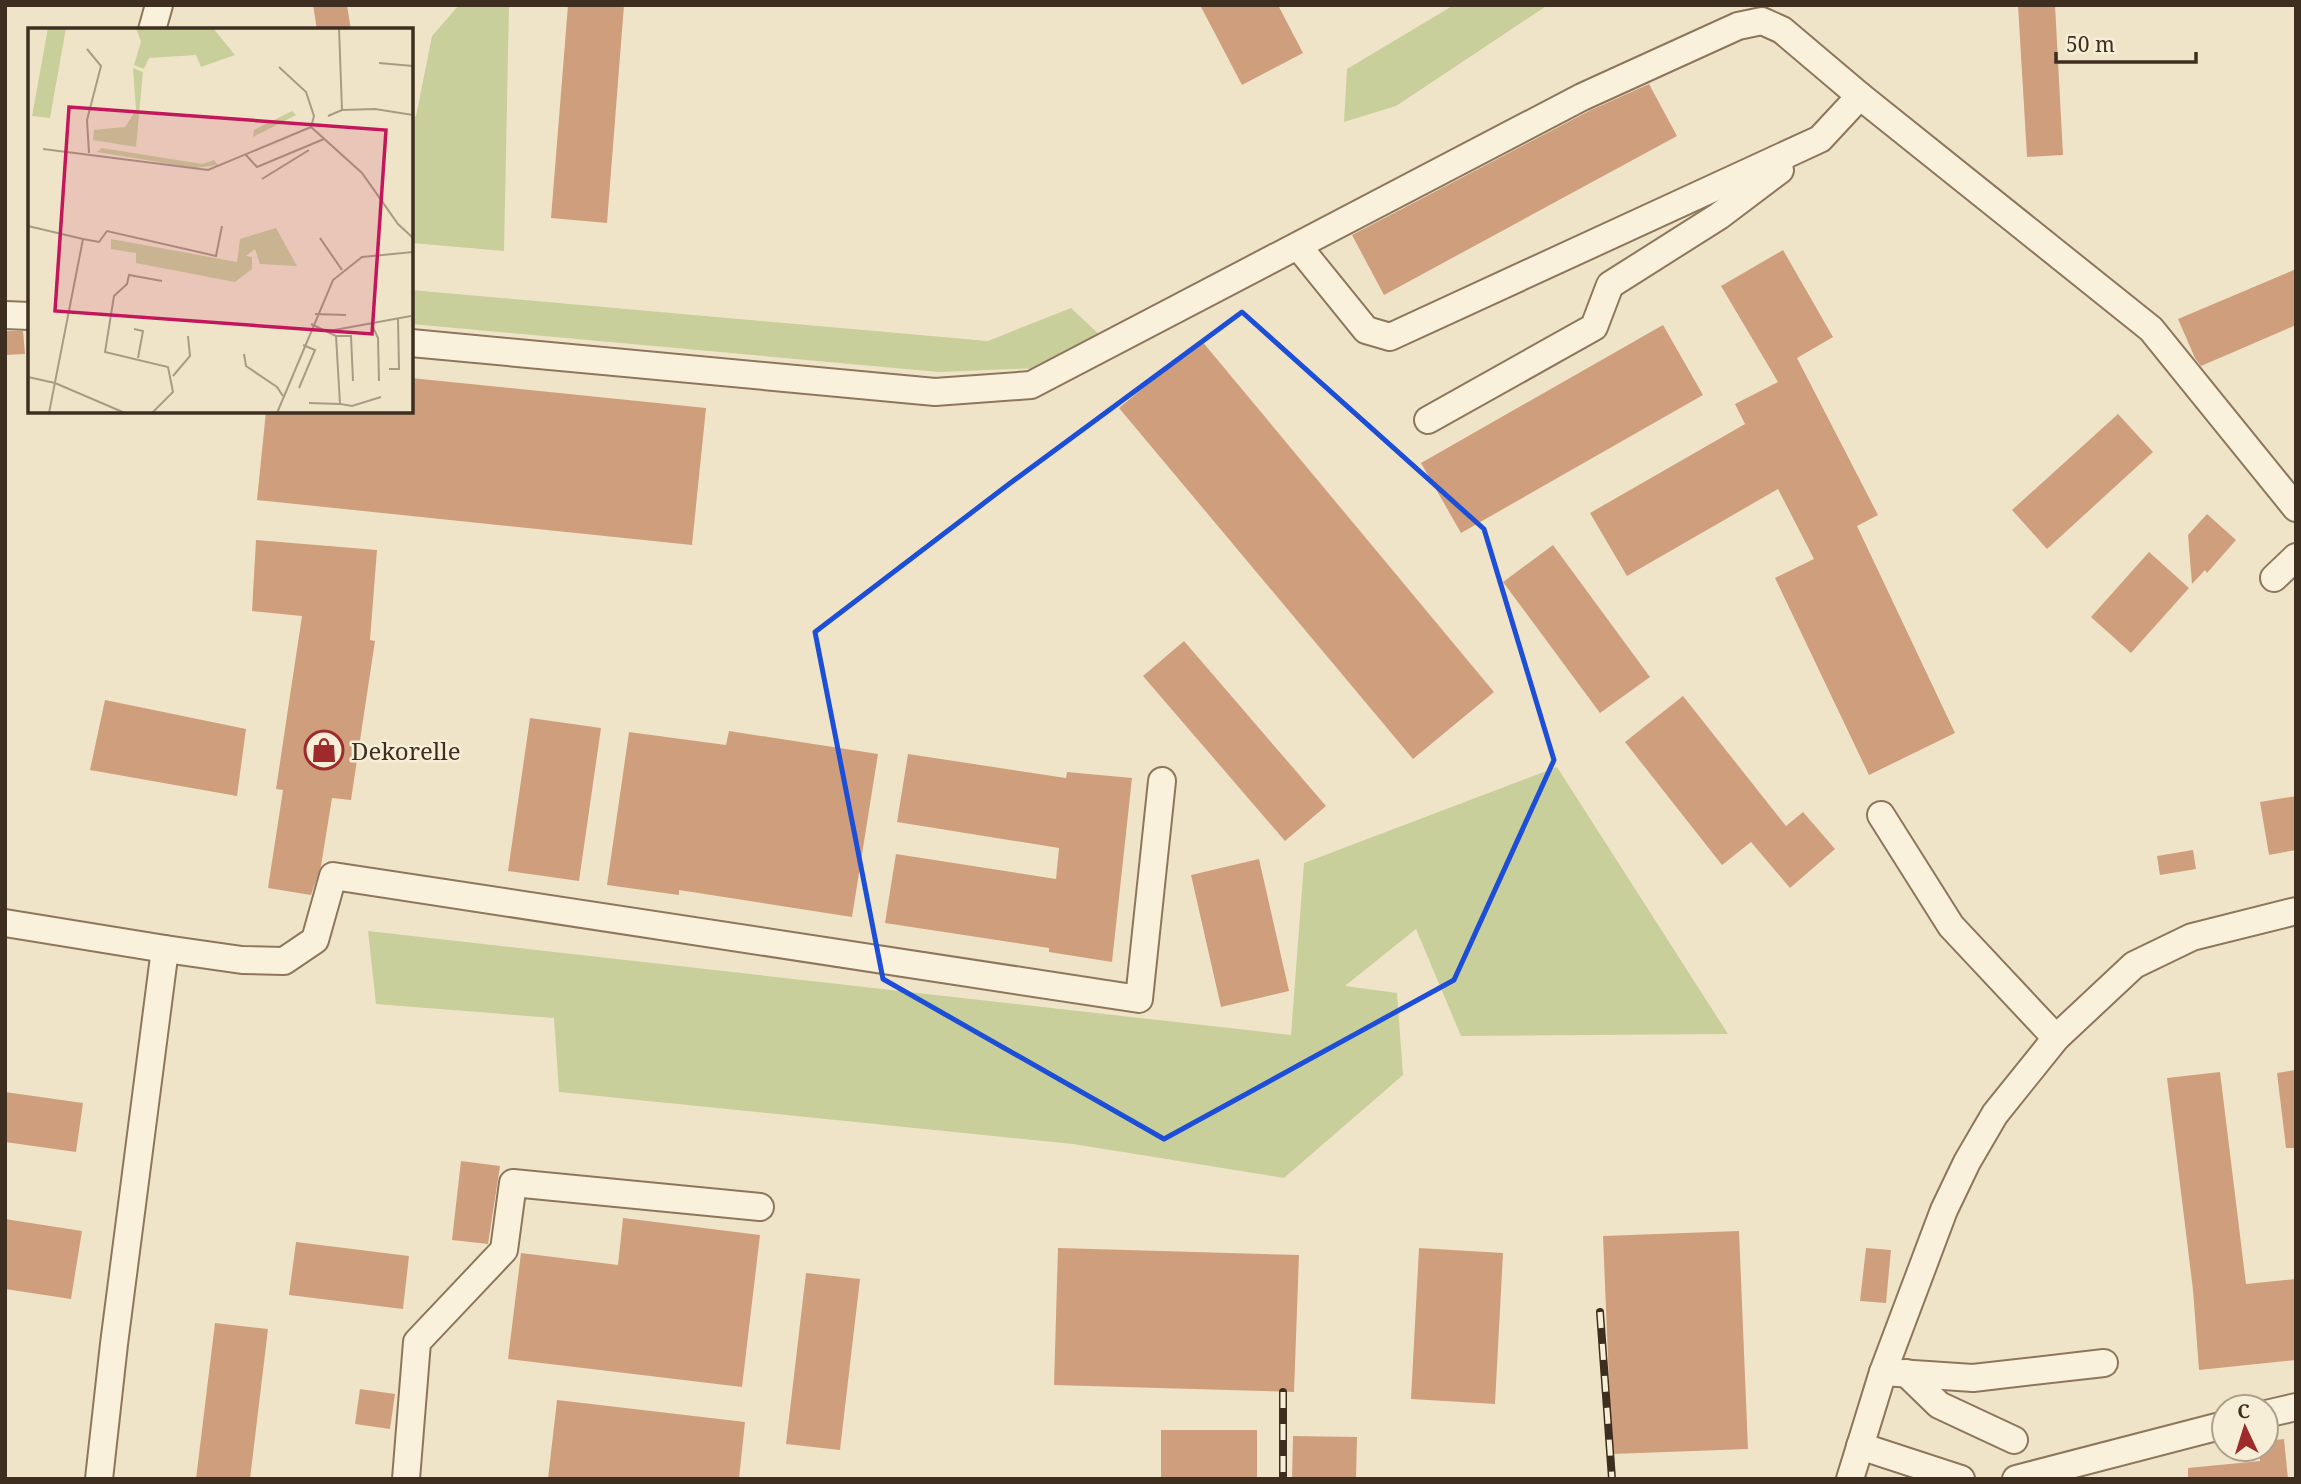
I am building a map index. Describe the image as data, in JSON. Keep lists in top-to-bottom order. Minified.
{"places":{"shop":["Dekorelle"]},"scale_bar":"50 m","north":"top"}
